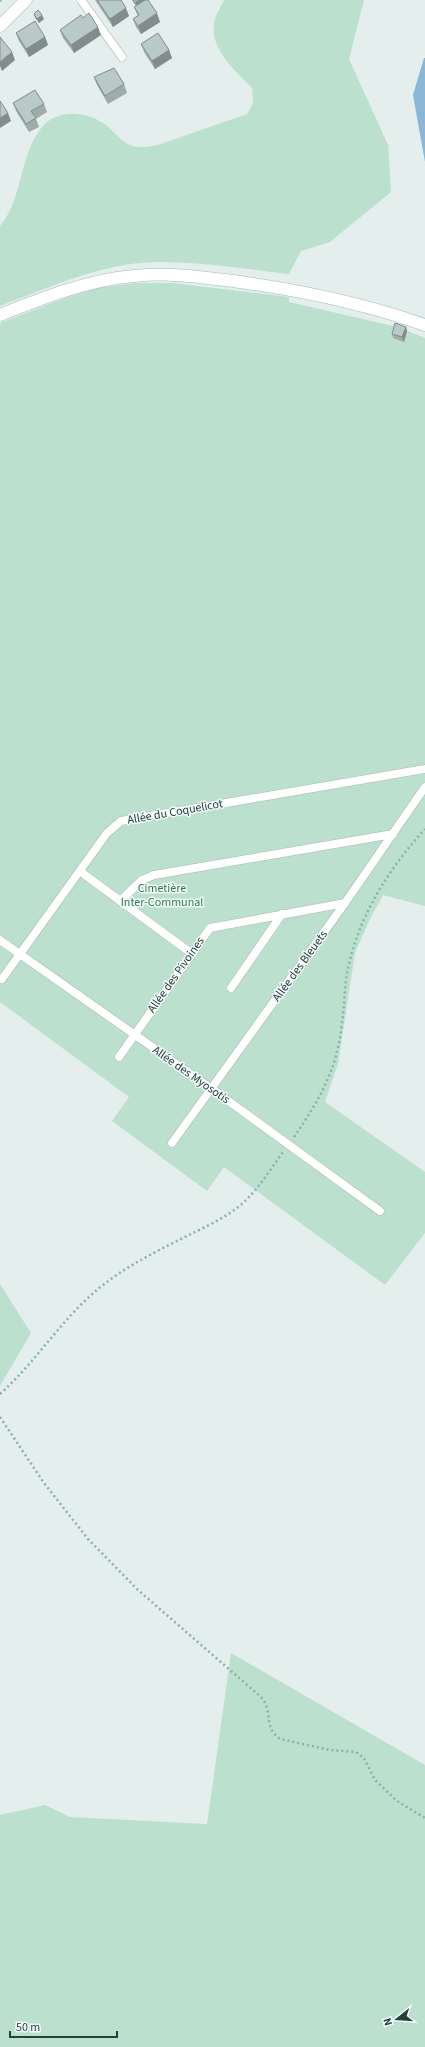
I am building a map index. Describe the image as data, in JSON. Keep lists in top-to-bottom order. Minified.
{"streets":{"lane":["Allée du Coquelicot","Allée des Bleuets","Allée des Pivoines","Allée des Myosotis"]},"crossings":[["Allée du Coquelicot","Allée des Myosotis"],["Allée des Bleuets","Allée des Pivoines"],["Allée des Bleuets","Allée des Myosotis"],["Allée des Pivoines","Allée des Myosotis"]],"parks":["Cimetière Inter-Communal"],"scale_bar":"50 m","north":"left"}
